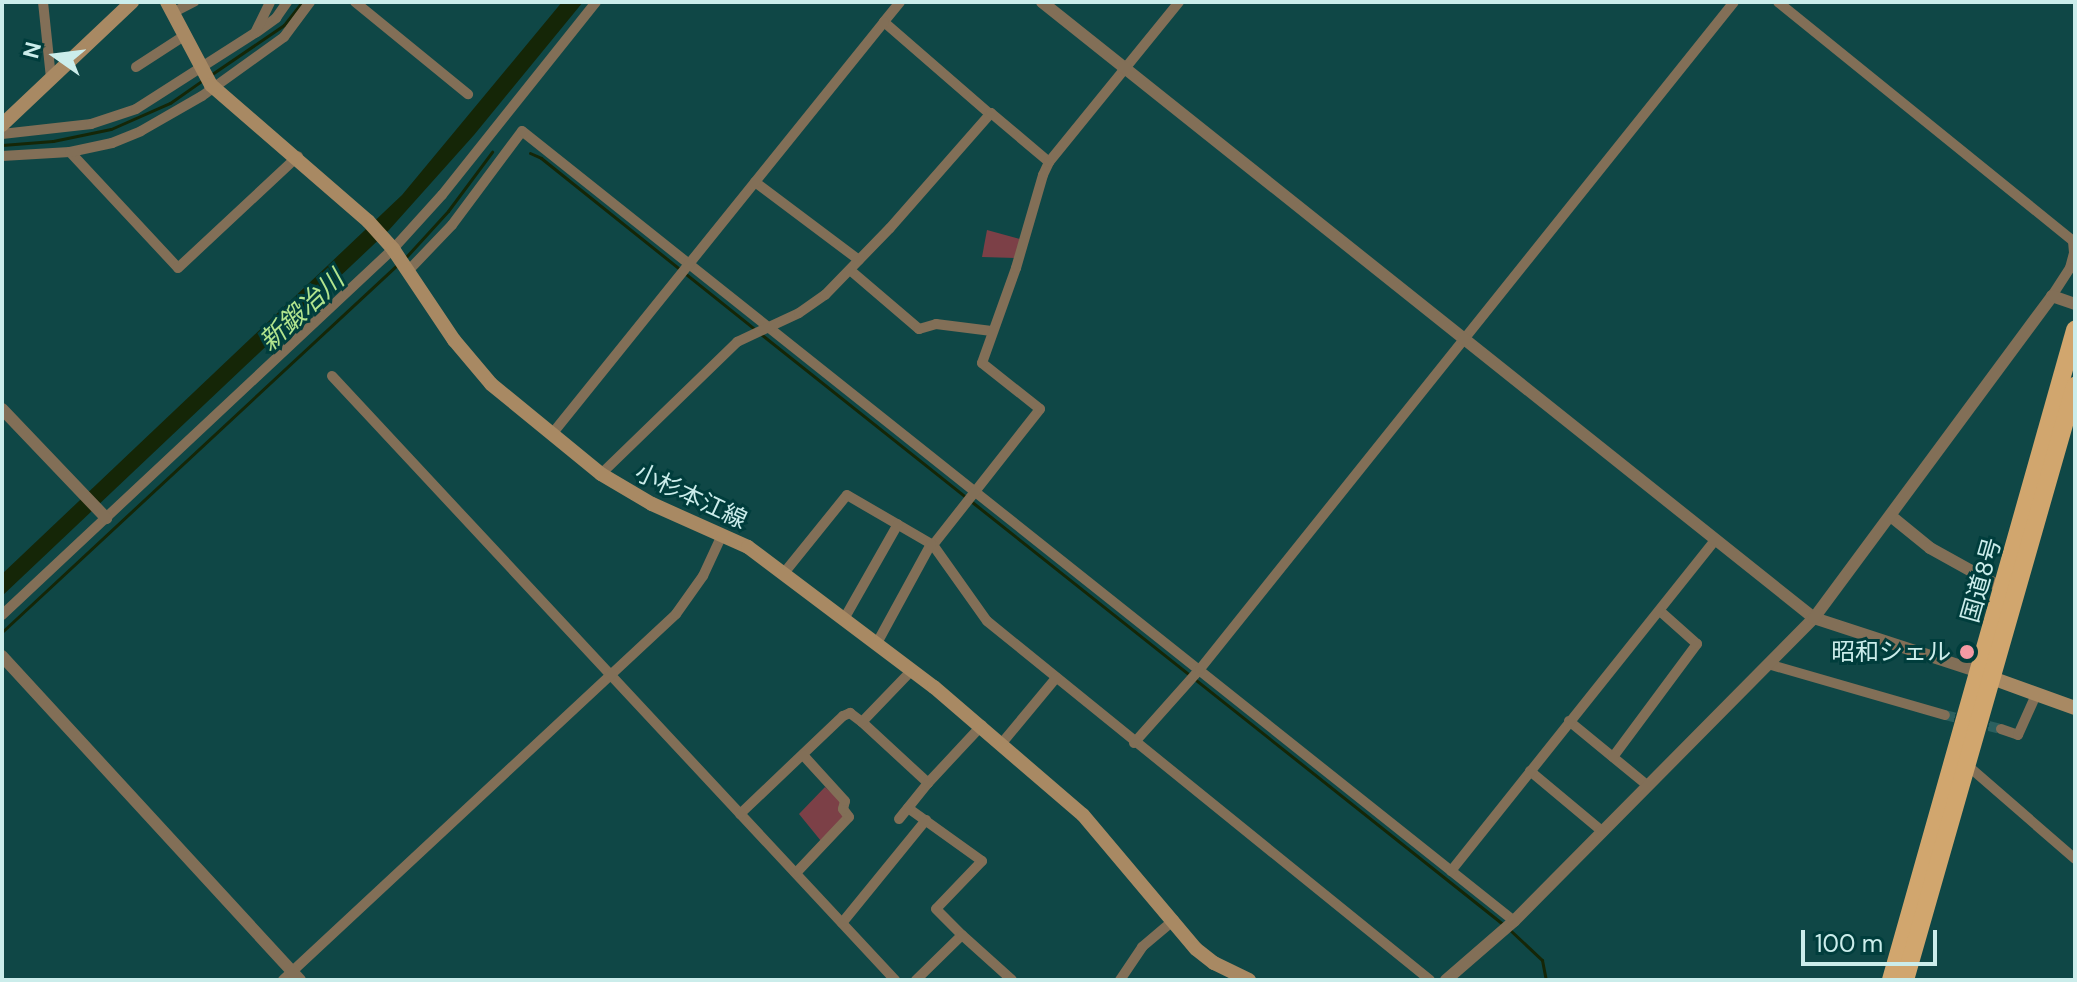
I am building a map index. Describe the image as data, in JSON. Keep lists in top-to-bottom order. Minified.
{"streets":{"highway":["国道8号"],"main road":["小杉本江線"]},"water":["新鍛冶川"],"places":["昭和シェル"],"scale_bar":"100 m","north":"left"}
